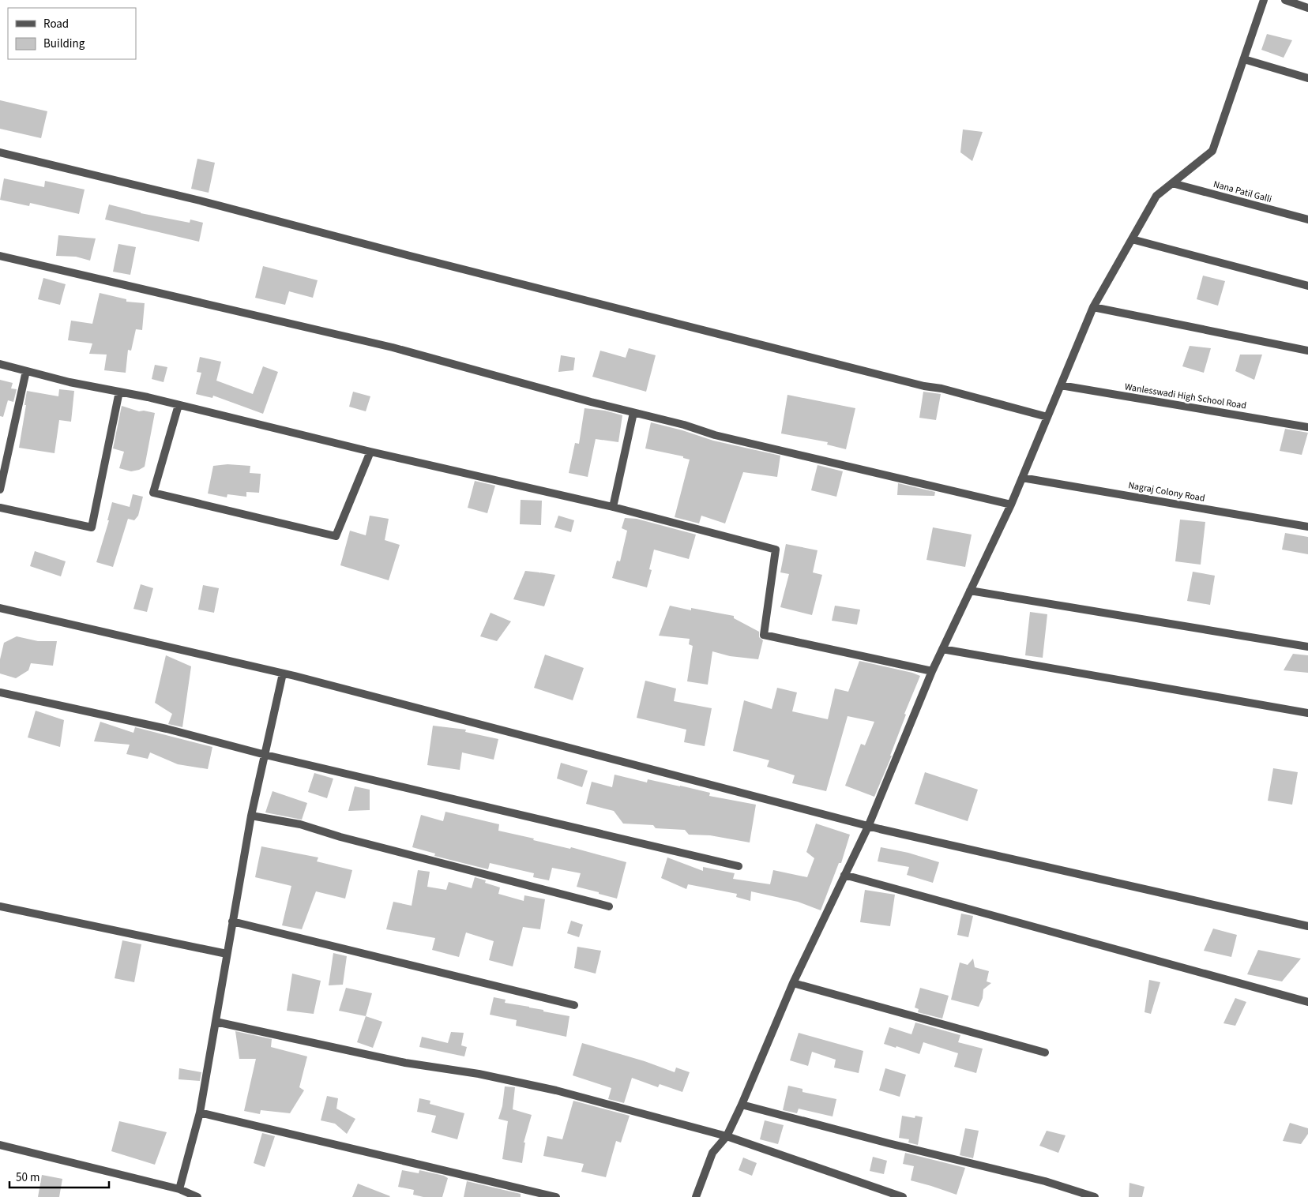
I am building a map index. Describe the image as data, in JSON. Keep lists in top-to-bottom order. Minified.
{"streets":{"street":["Nana Patil Galli","Wanlesswadi High School Road","Nagraj Colony Road"]},"legend":["Road","Building"],"scale_bar":"50 m"}
